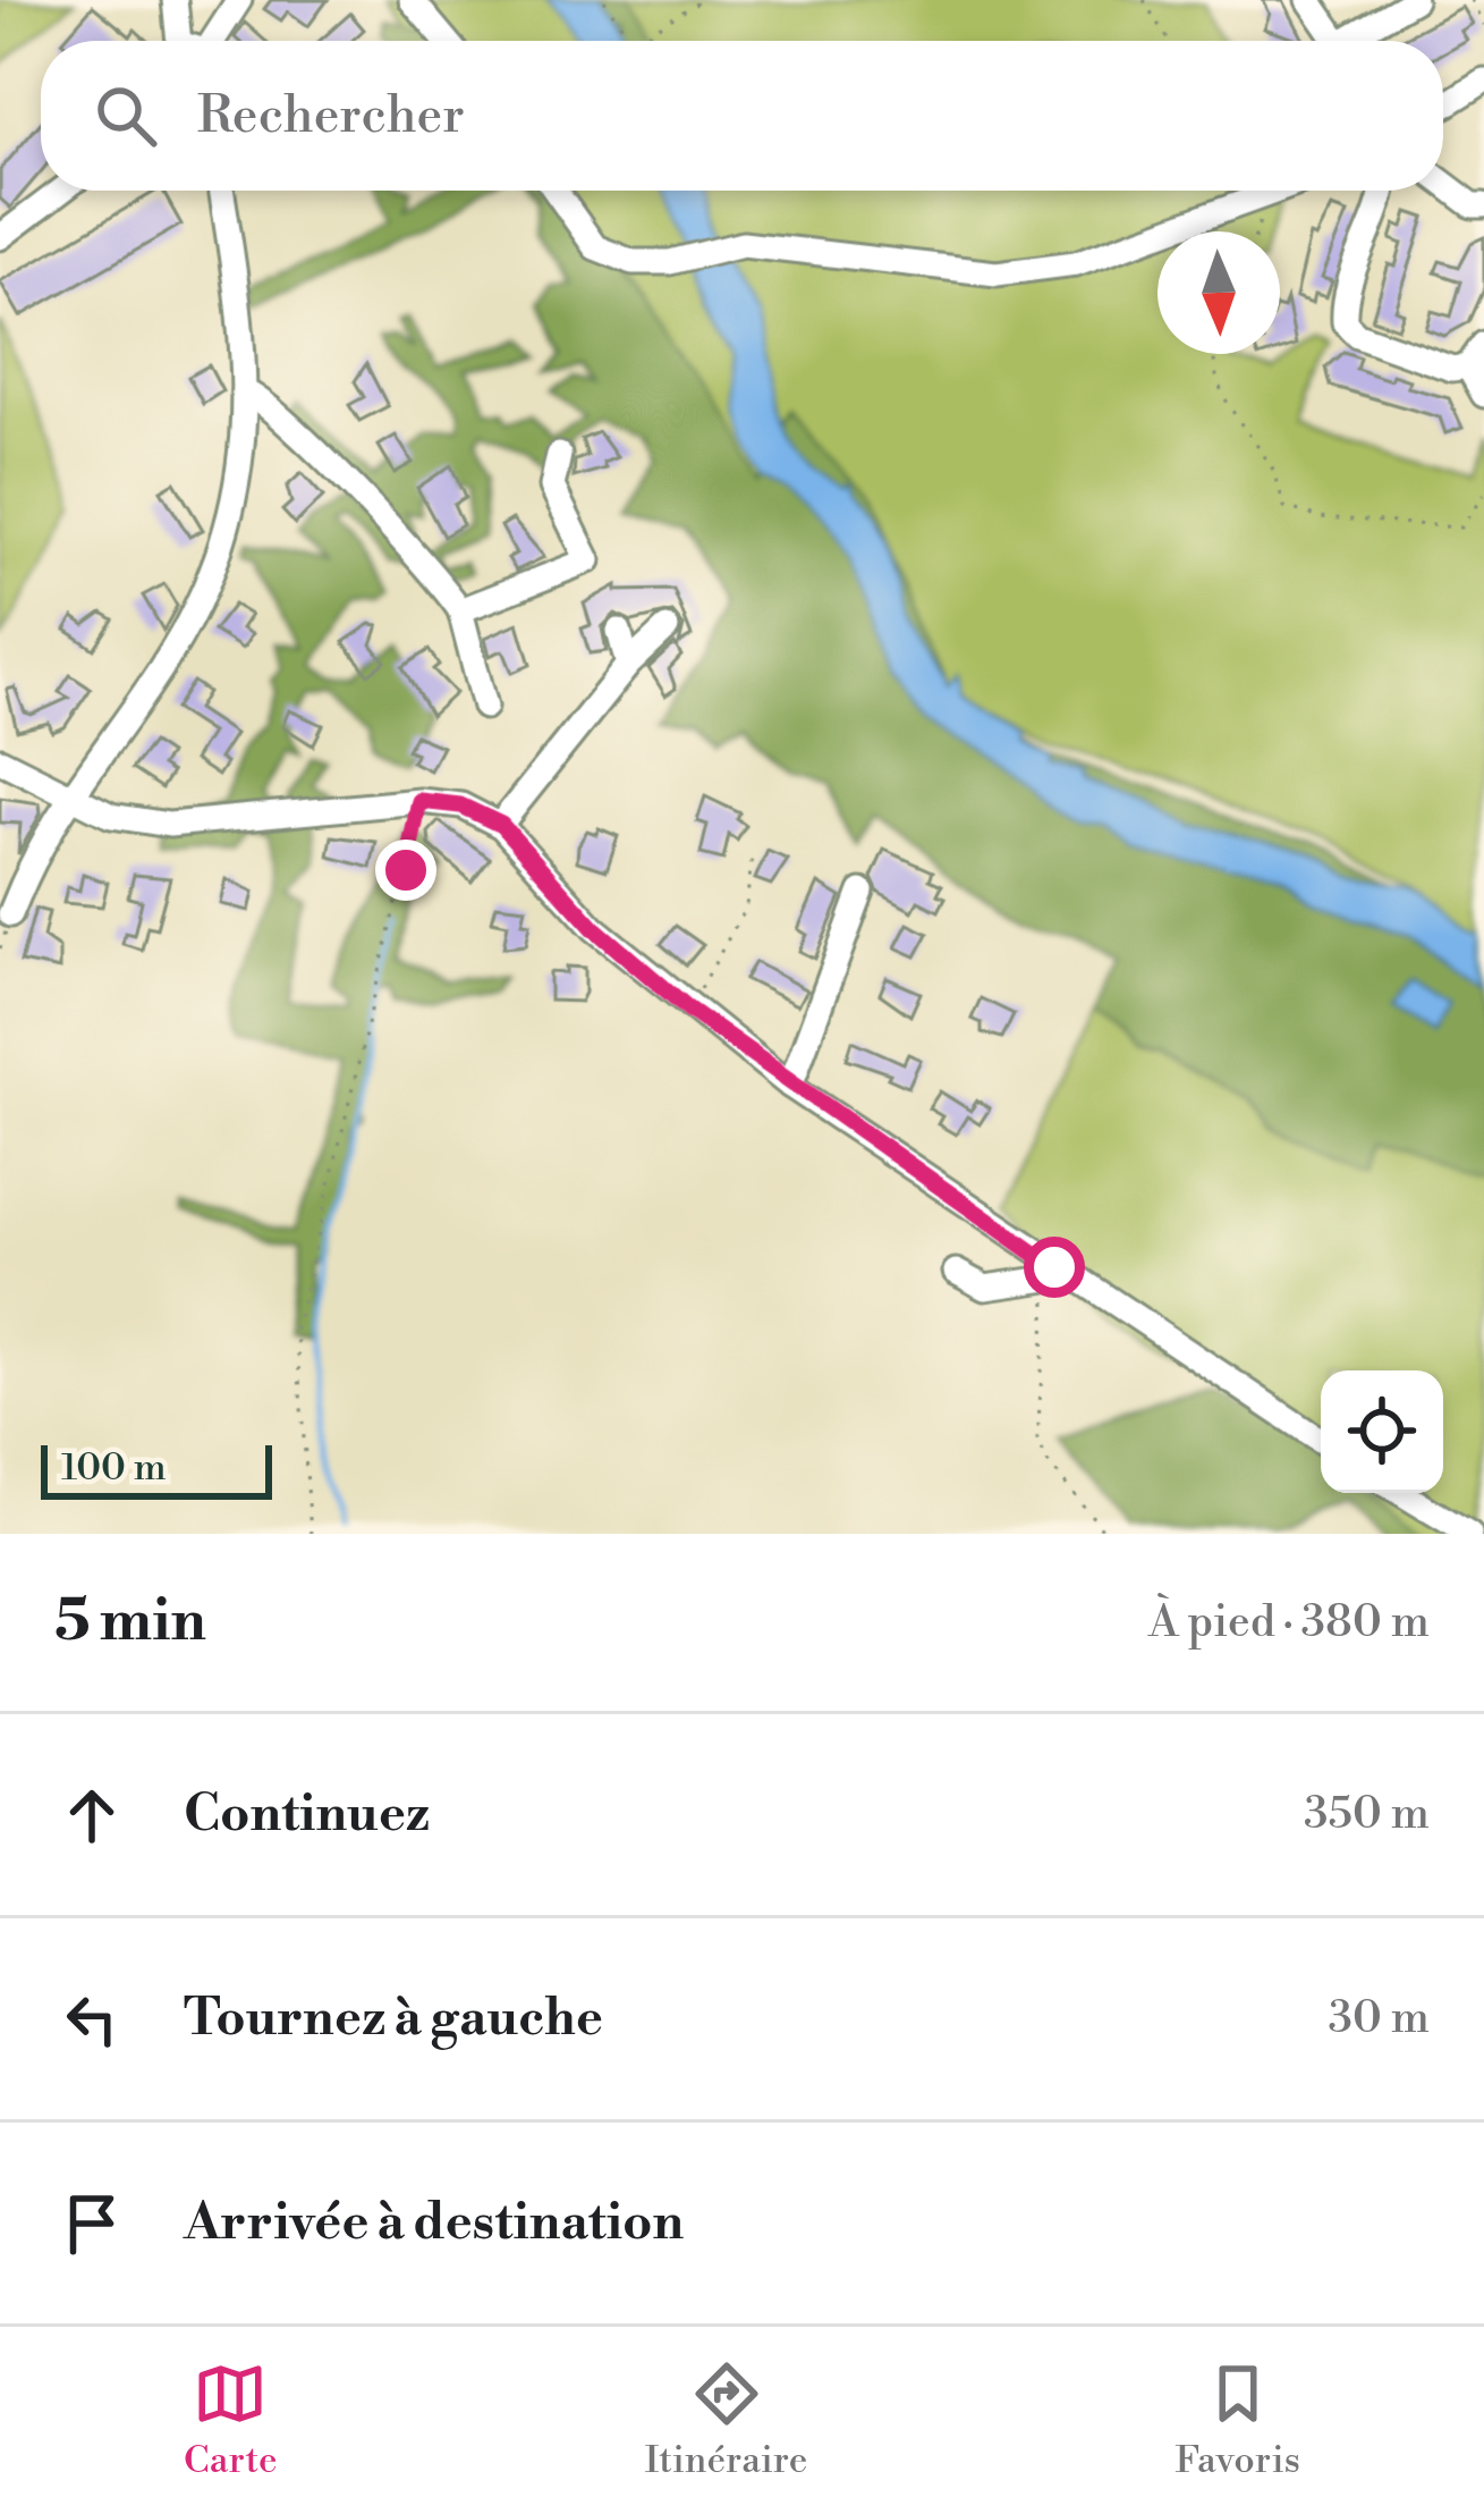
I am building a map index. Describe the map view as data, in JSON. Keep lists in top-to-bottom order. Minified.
{"scale_bar":"100 m","north":"bottom","page":{"search":"Rechercher","scale":"100 m","heading":["5 min","À pied · 380 m"],"list":[["Continuez","350 m"],["Tournez à gauche","30 m"],"Arrivée à destination"],"nav":["Carte","Itinéraire","Favoris"]}}
